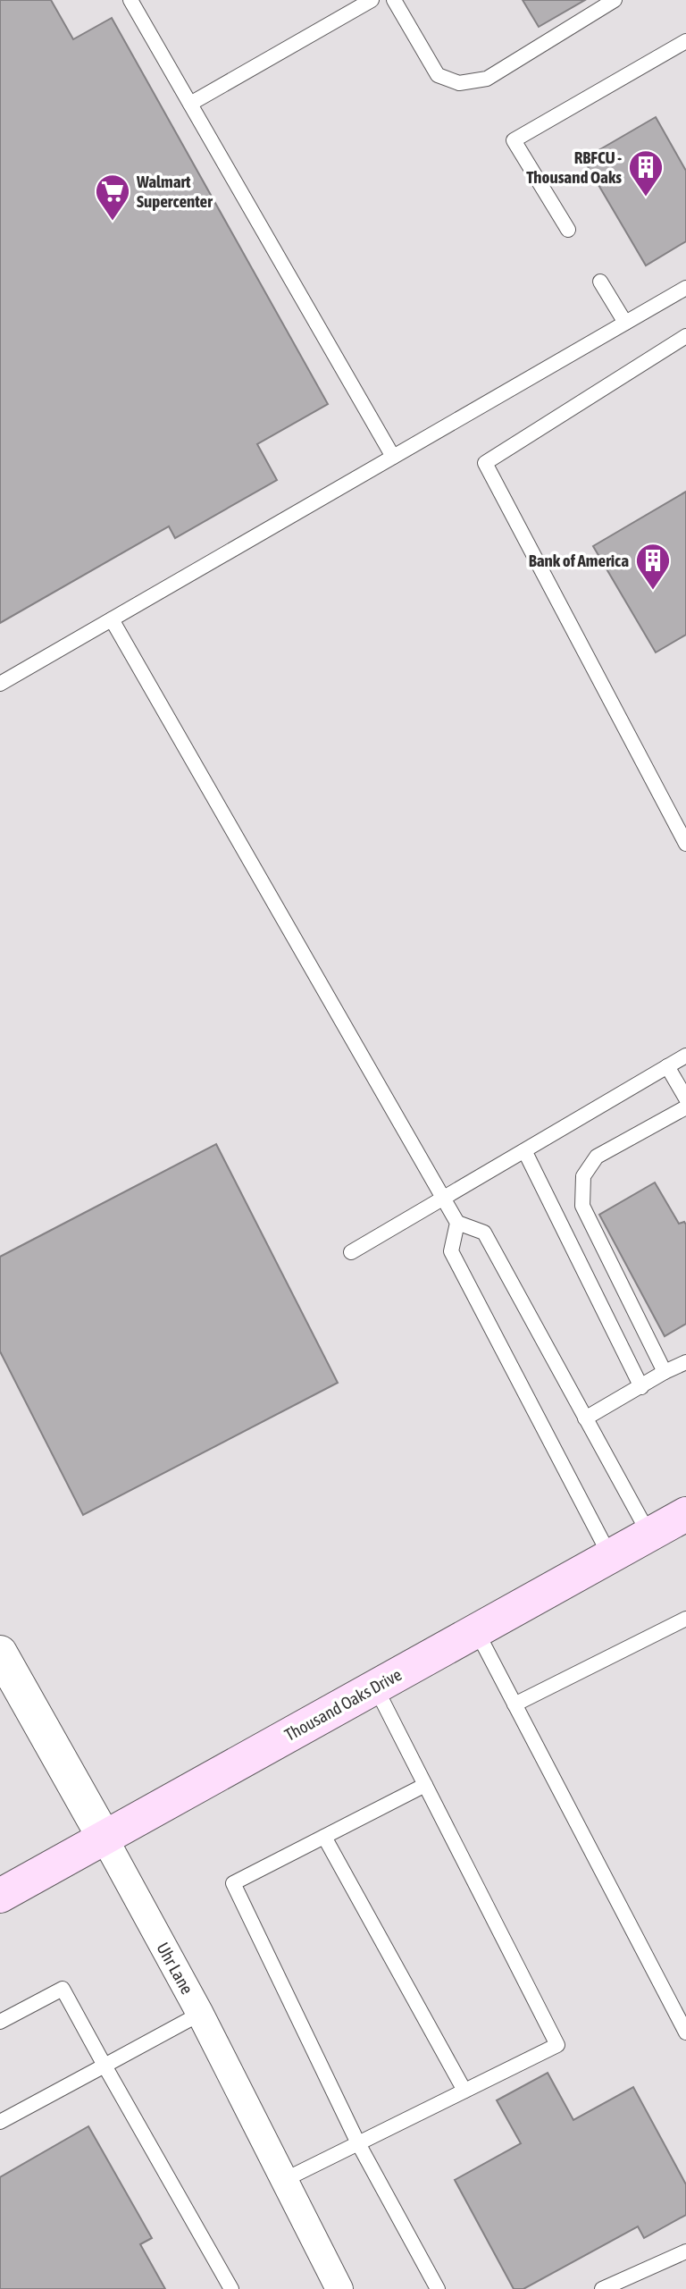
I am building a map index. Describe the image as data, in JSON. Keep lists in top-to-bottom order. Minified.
{"streets":{"main road":["Thousand Oaks Drive"],"street":["Uhr Lane"]},"crossings":[["Thousand Oaks Drive","Uhr Lane"]],"places":{"building":["RBFCU - Thousand Oaks","Bank of America"],"supermarket":["Walmart Supercenter"]}}
